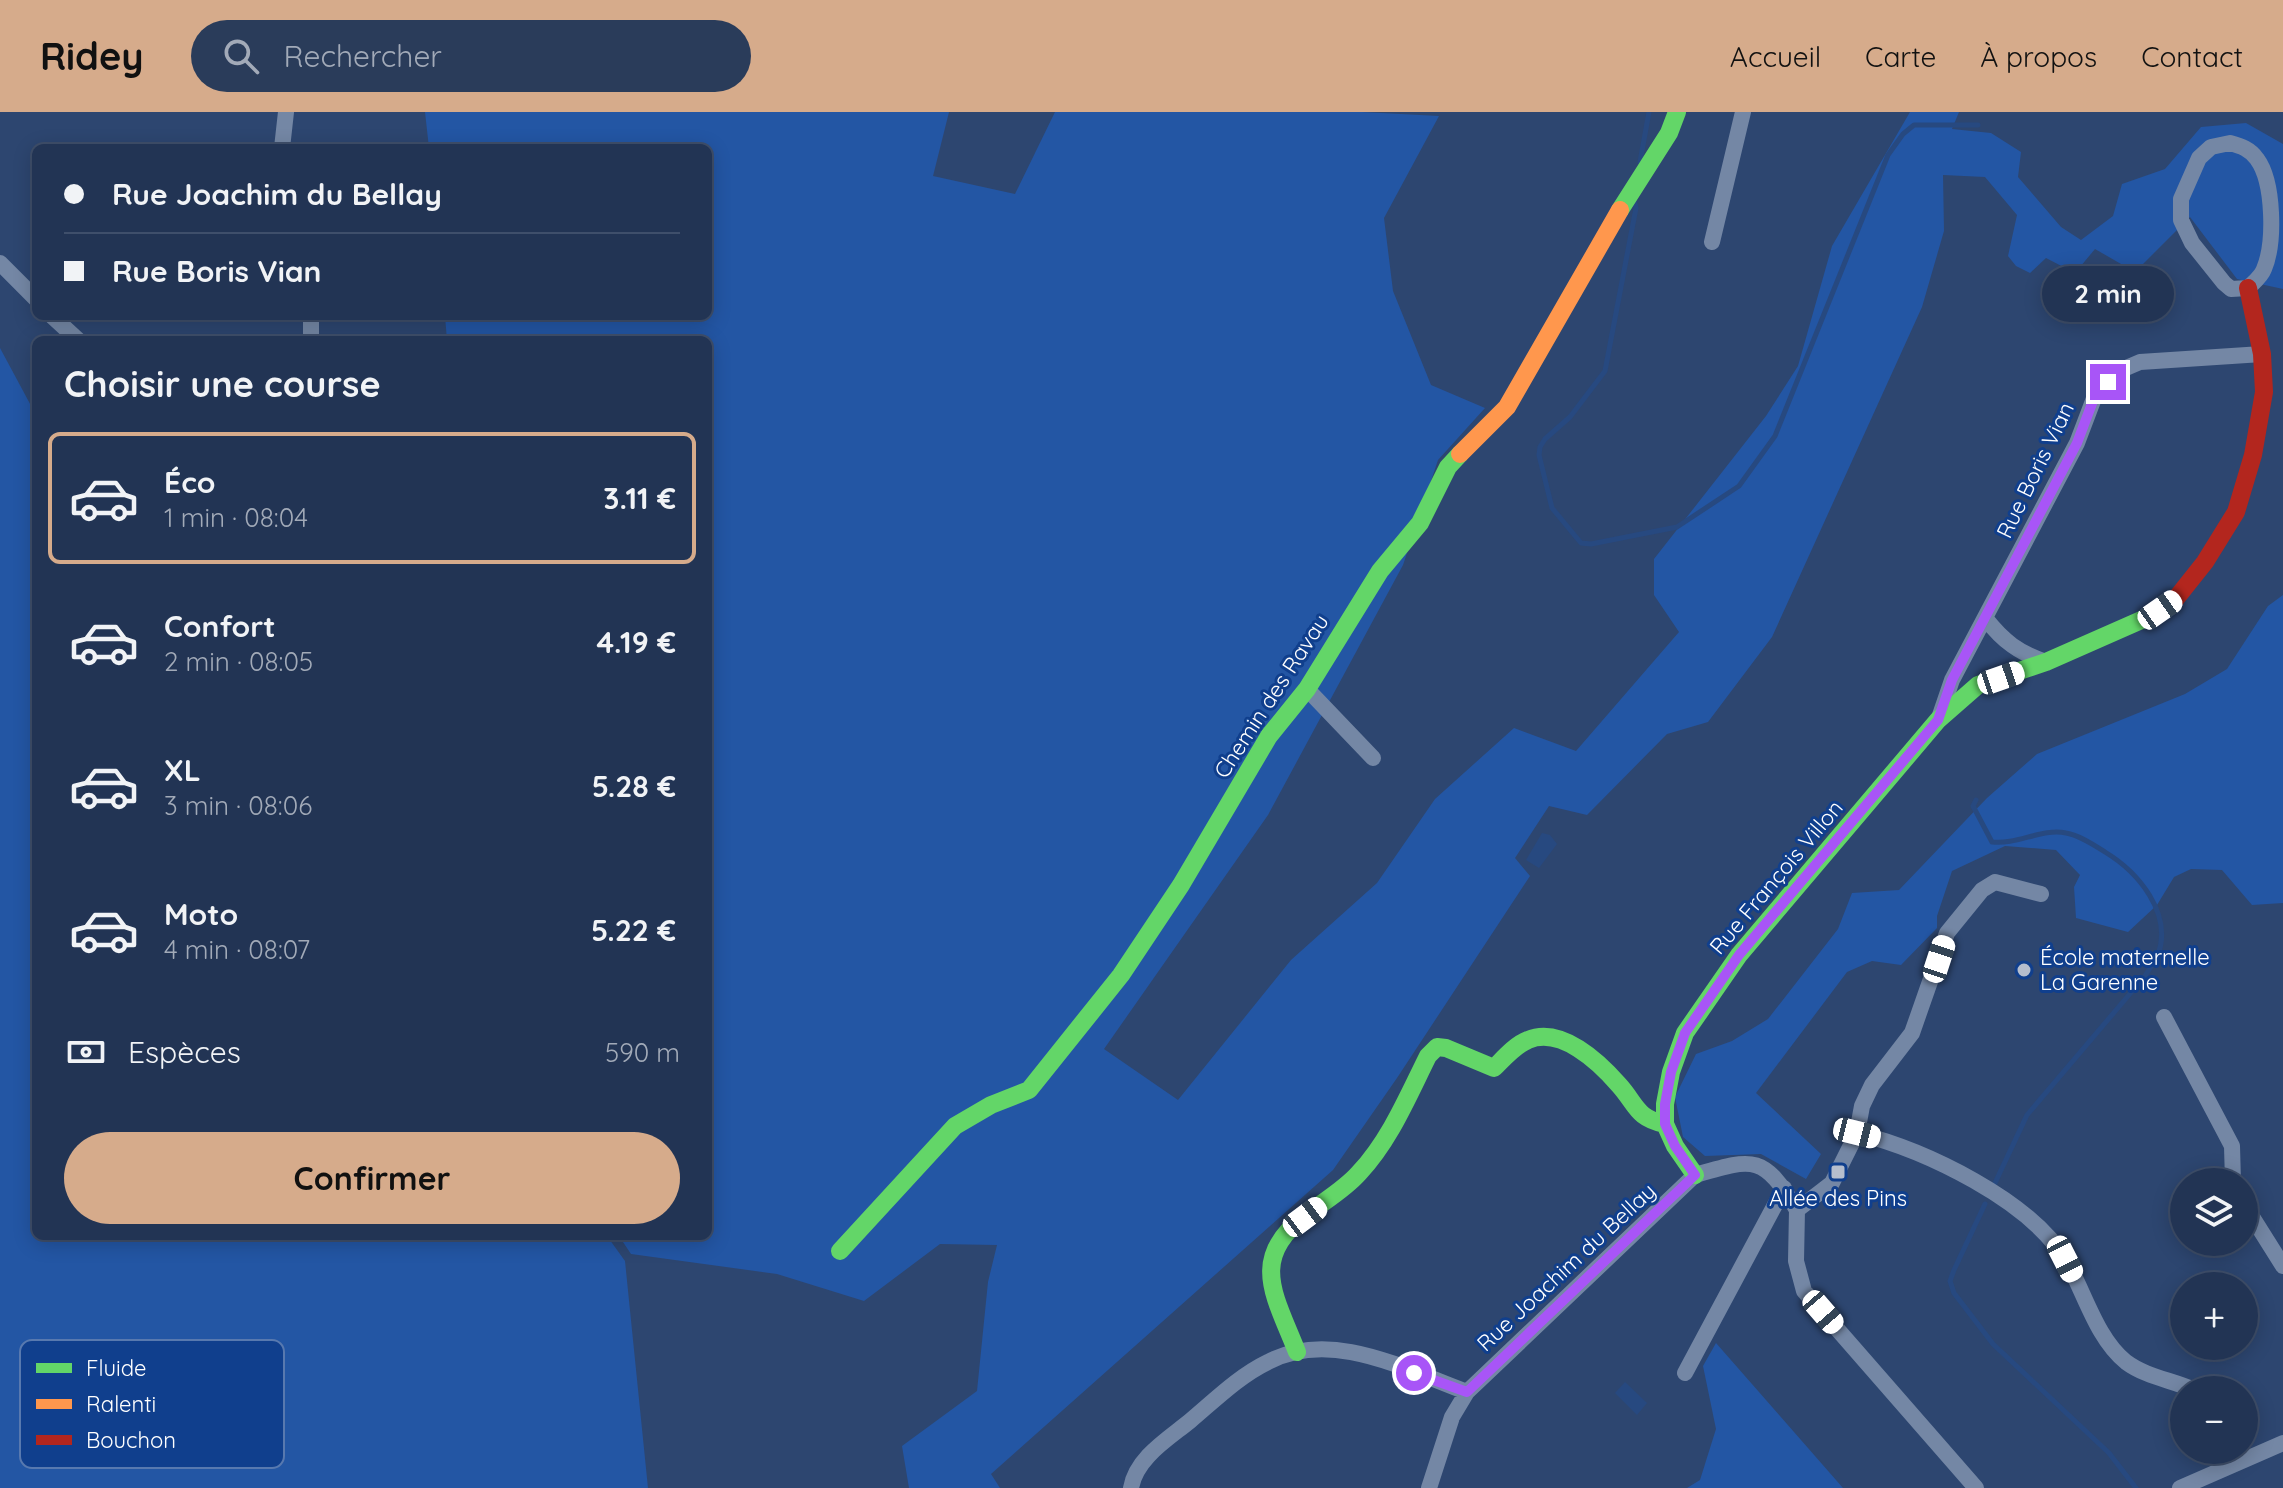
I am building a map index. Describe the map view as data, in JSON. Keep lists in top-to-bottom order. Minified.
{"streets":{"street":["Rue Boris Vian","Chemin des Ravau","Rue François Villon","Rue Joachim du Bellay"]},"crossings":[["Rue Boris Vian","Rue François Villon"]],"places":{"other":["École maternelle La Garenne"],"transit":["Allée des Pins"]},"legend":["Fluide","Ralenti","Bouchon"],"page":{"header":"Ridey","search":"Rechercher","nav":["Accueil","Carte","À propos","Contact"],"banner":["Rue Joachim du Bellay","Rue Boris Vian"],"bubble":"2 min","heading":"Choisir une course","list":[{"name":"Éco","note":"1 min · 08:04","value":"3.11 €"},{"name":"Confort","note":"2 min · 08:05","value":"4.19 €"},{"name":"XL","note":"3 min · 08:06","value":"5.28 €"},{"name":"Moto","note":"4 min · 08:07","value":"5.22 €"}],"pay":["Espèces","590 m"],"buttons":"Confirmer","map_buttons":["+","−"]}}
